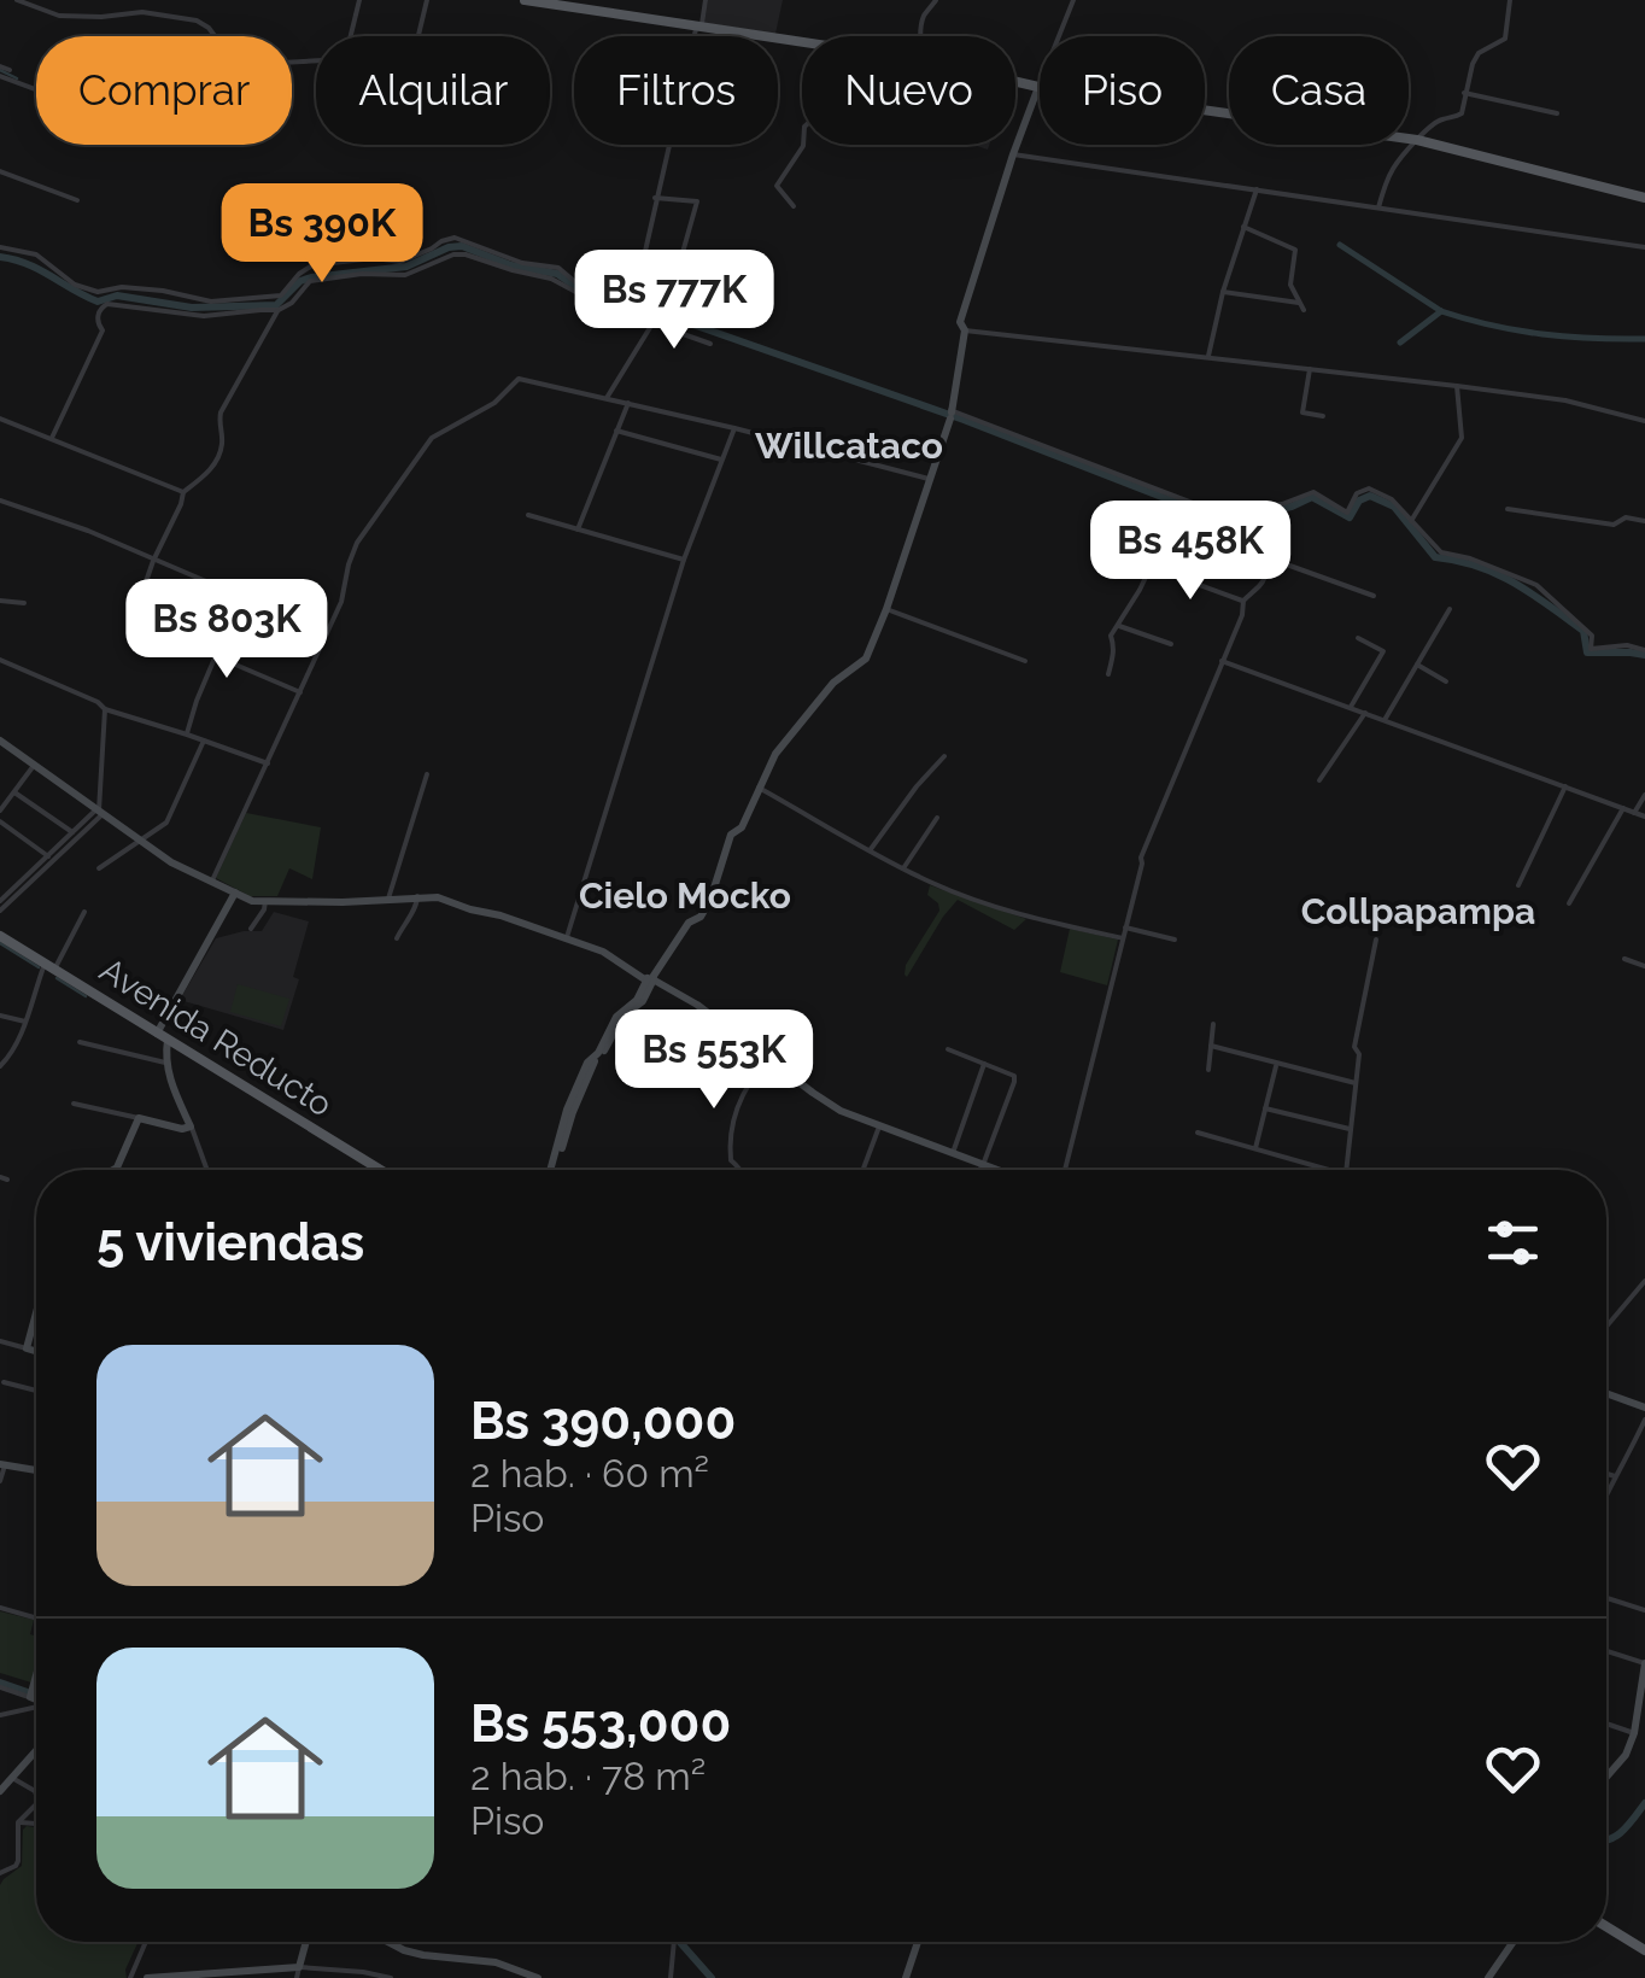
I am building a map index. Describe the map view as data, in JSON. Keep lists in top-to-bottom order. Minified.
{"streets":{"main road":["Avenida Reducto"]},"districts":["Willcataco","Cielo Mocko","Collpapampa"],"page":{"chip":["Comprar","Alquilar","Filtros","Nuevo","Piso","Casa"],"price":["Bs 390K","Bs 777K","Bs 458K","Bs 803K","Bs 553K"],"heading":"5 viviendas","list":[{"name":"Bs 390,000","note":"2 hab. · 60 m² · Piso"},{"name":"Bs 553,000","note":"2 hab. · 78 m² · Piso"}]}}
